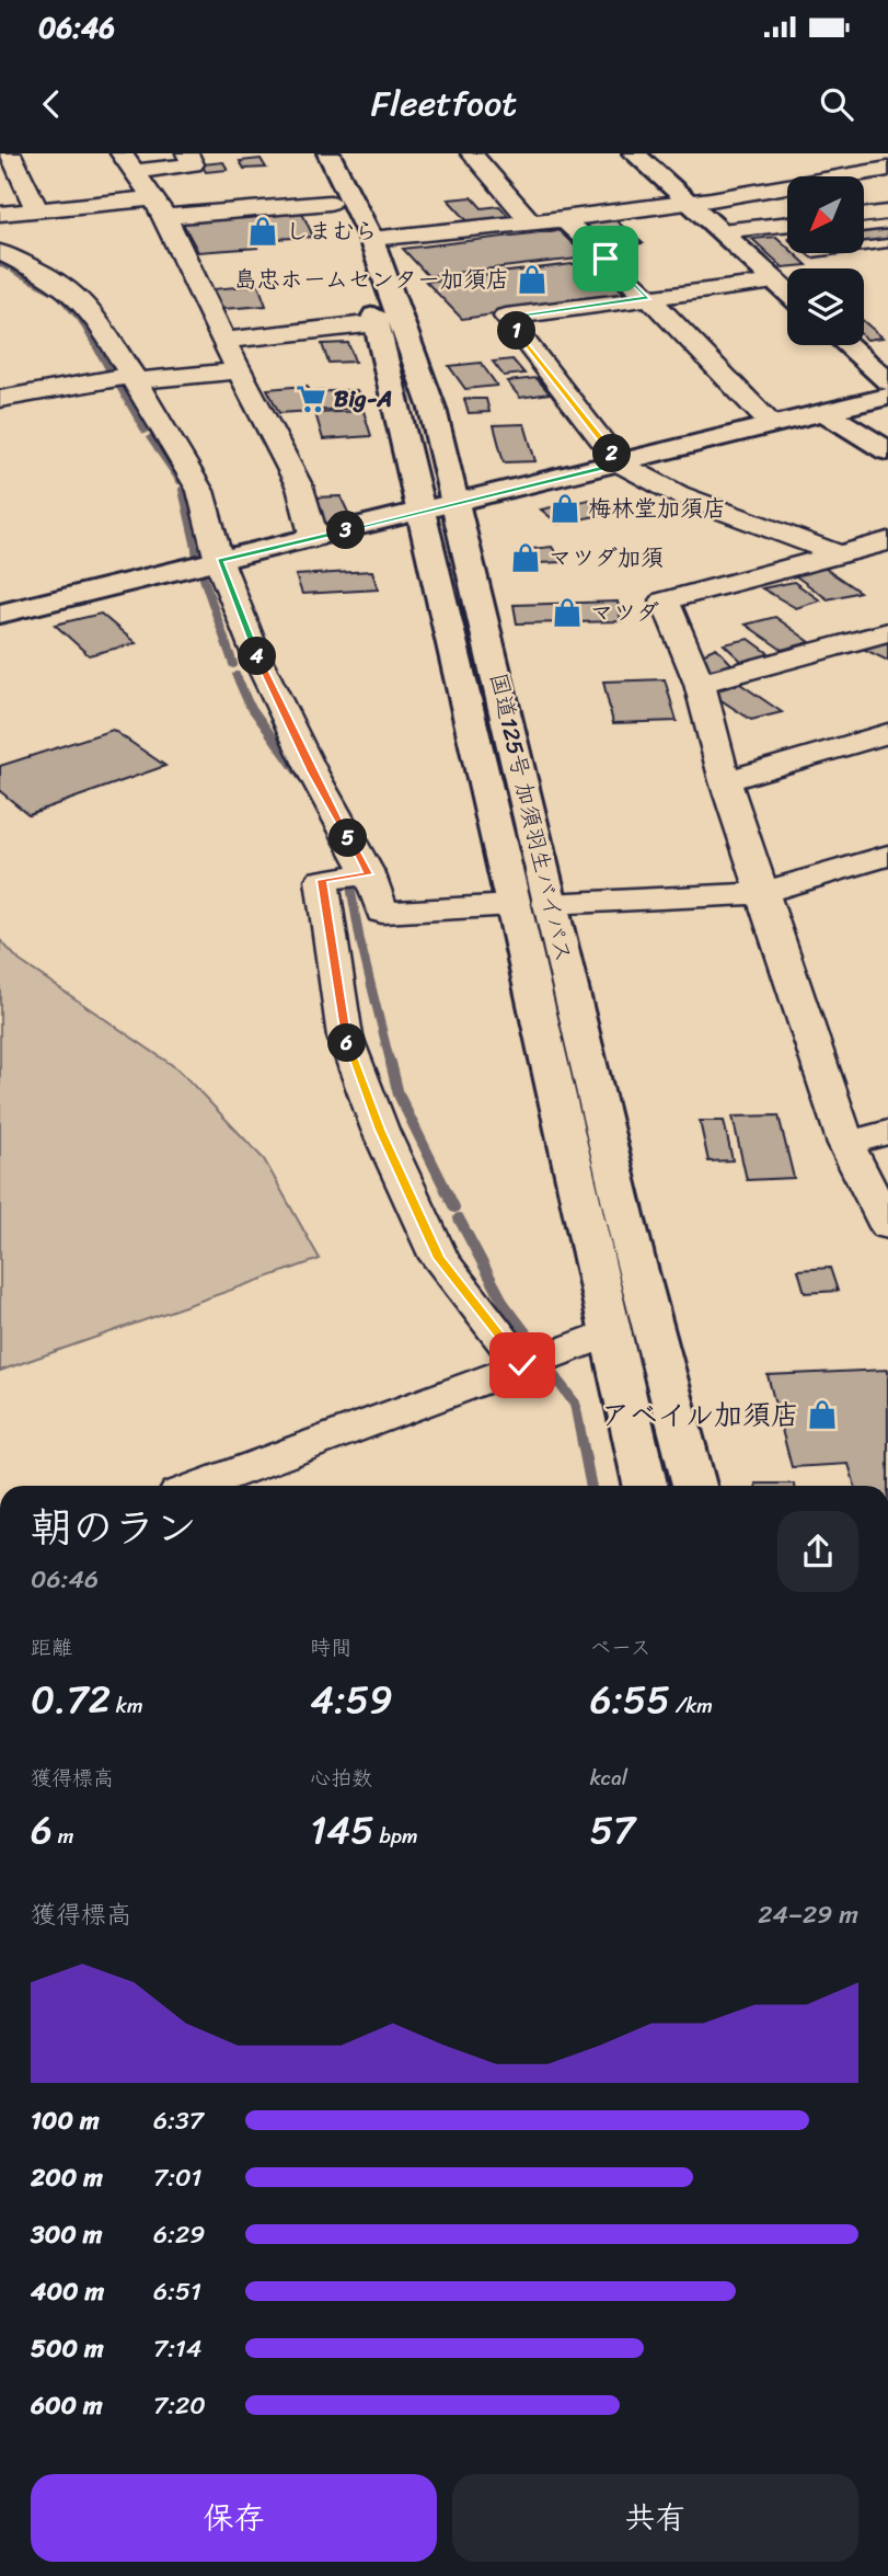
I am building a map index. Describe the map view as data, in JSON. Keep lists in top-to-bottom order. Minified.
{"streets":{"main road":["国道125号 加須羽生バイパス"]},"places":{"shop":["しまむら","島忠ホームセンター加須店","梅林堂加須店","マツダ加須","マツダ","アベイル加須店"],"supermarket":["Big-A"]},"north":"bottom left","page":{"status":"06:46","header":"Fleetfoot","pins":["1","2","3","4","5","6"],"heading":["朝のラン","06:46"],"stats":[["距離","0.72 km"],["時間","4:59"],["ペース","6:55 /km"],["獲得標高","6 m"],["心拍数","145 bpm"],["kcal","57"]],"chart":["獲得標高","24–29 m"],"list":[{"name":"100 m","note":"6:37"},{"name":"200 m","note":"7:01"},{"name":"300 m","note":"6:29"},{"name":"400 m","note":"6:51"},{"name":"500 m","note":"7:14"},{"name":"600 m","note":"7:20"}],"buttons":["保存","共有"]}}
